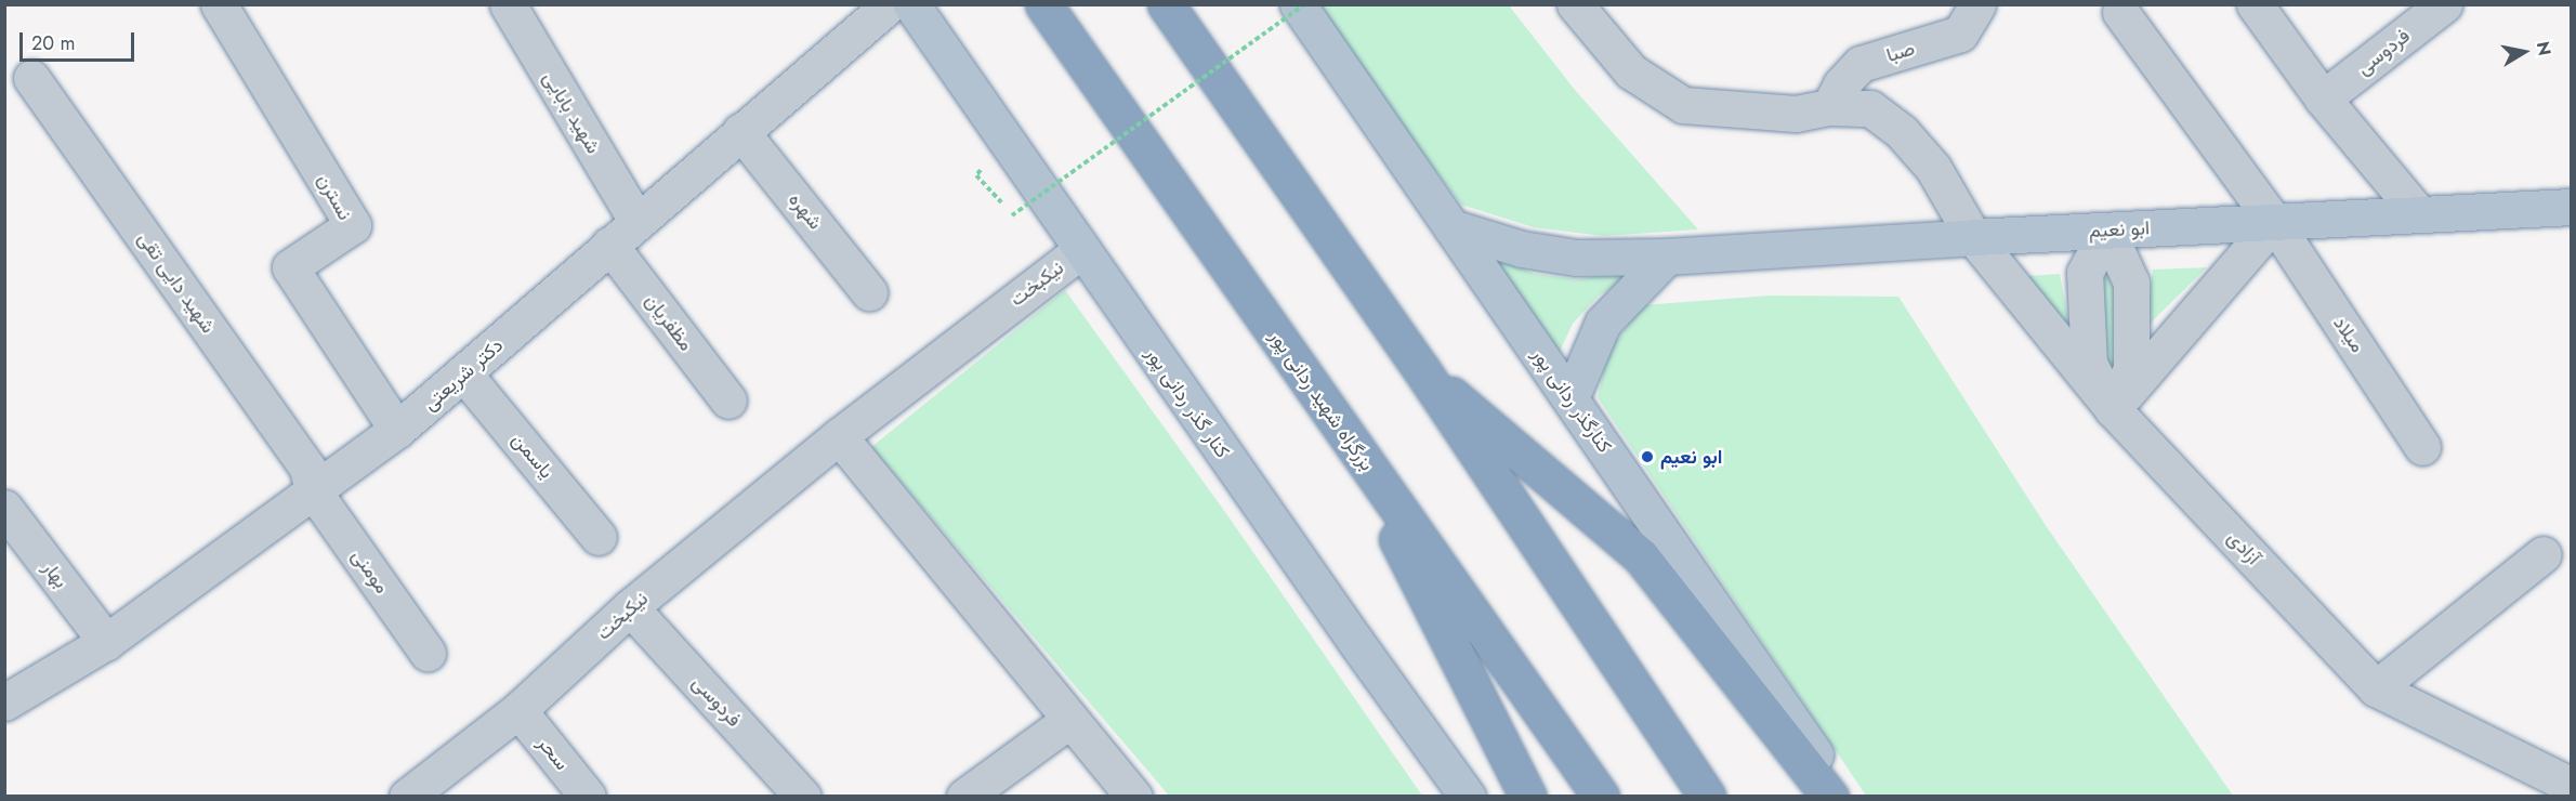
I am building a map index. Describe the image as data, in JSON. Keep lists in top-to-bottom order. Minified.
{"streets":{"highway":["بزرگراه شهید ردانی پور"],"main road":["ابو نعیم","کنارگذر ردانی پور","کنار گذر ردانی پور"],"street":["صبا","فردوسی","شهید بابایی","نسترن","شهره","شهید دایی تقی","نیکبخت","مظفریان","میلاد","دکتر شریعتی","یاسمن","آزادی","مومنی","بهار","سحر"]},"crossings":[["صبا","آزادی"],["فردوسی","نیکبخت"],["شهید بابایی","دکتر شریعتی"],["نسترن","دکتر شریعتی"],["شهره","دکتر شریعتی"],["ابو نعیم","میلاد"],["ابو نعیم","کنارگذر ردانی پور"],["ابو نعیم","آزادی"],["شهید دایی تقی","دکتر شریعتی"],["شهید دایی تقی","مومنی"],["نیکبخت","کنار گذر ردانی پور"],["نیکبخت","سحر"],["مظفریان","دکتر شریعتی"],["دکتر شریعتی","یاسمن"],["دکتر شریعتی","مومنی"],["دکتر شریعتی","بهار"]],"places":["ابو نعیم"],"scale_bar":"20 m","north":"right"}
